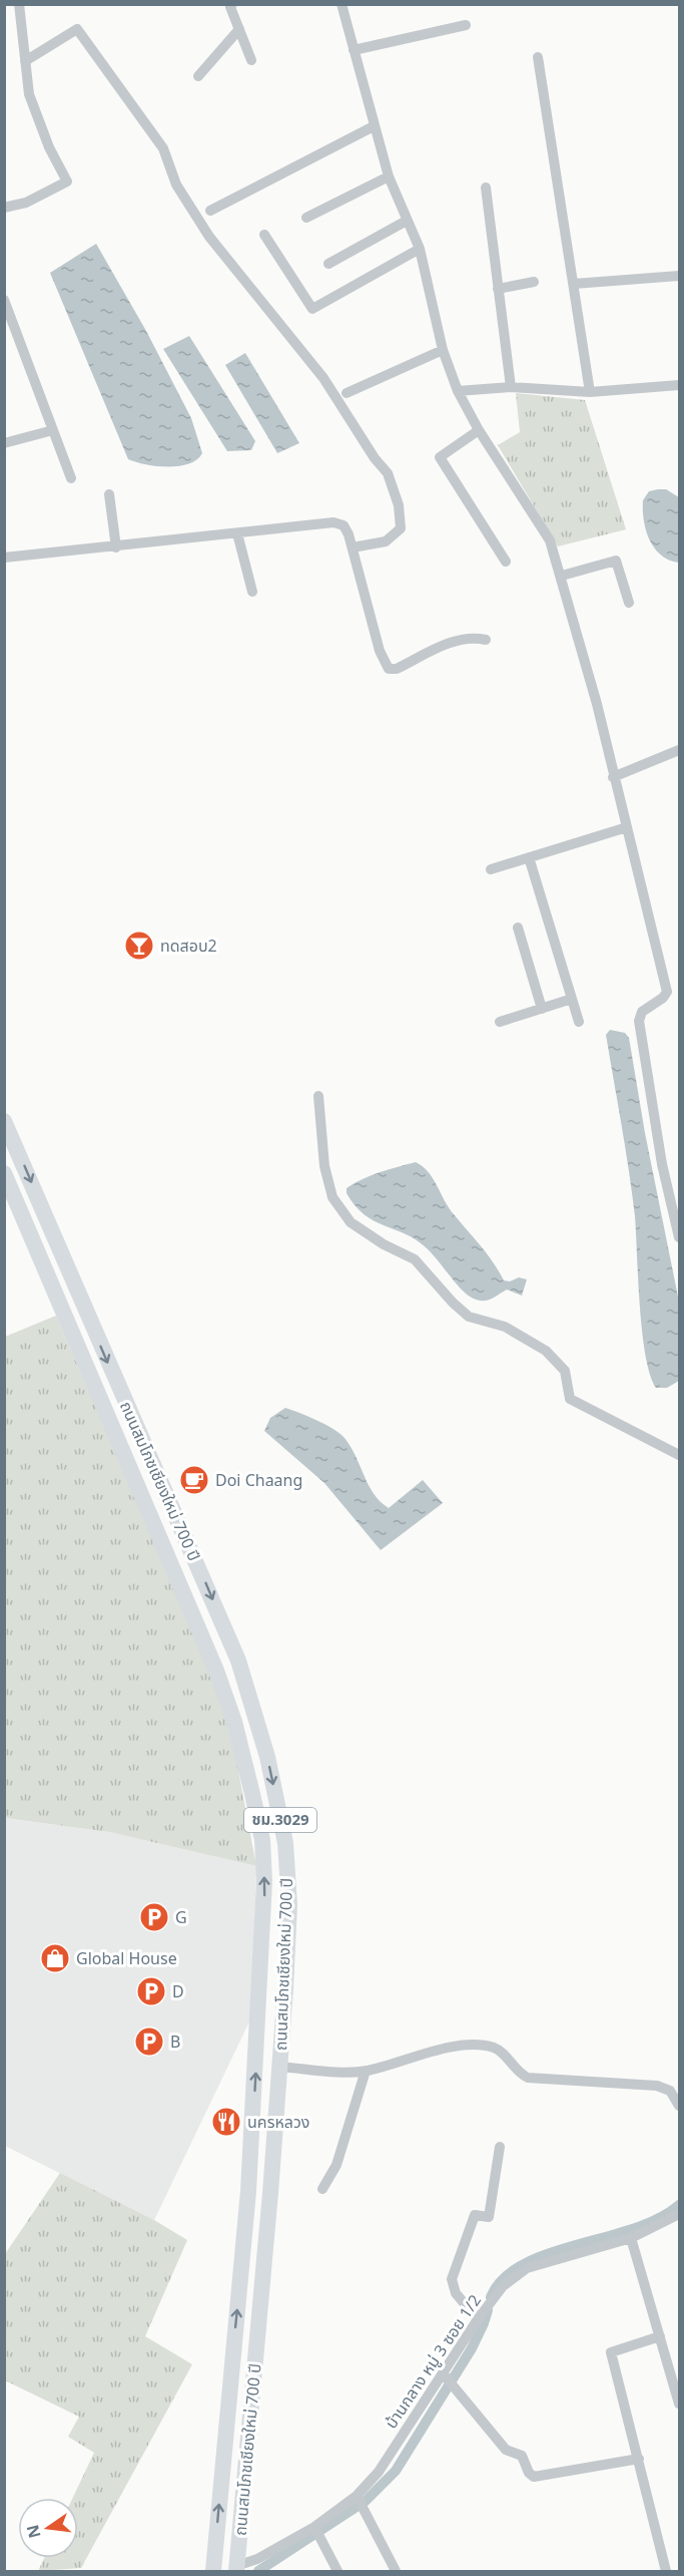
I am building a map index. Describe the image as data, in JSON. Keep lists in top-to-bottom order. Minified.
{"streets":{"main road":["ถนนสมโภชเชียงใหม่ 700 ปี","ชม.3029"],"street":["บ้านกลาง หมู่ 3 ซอย 1/2"]},"crossings":[["ถนนสมโภชเชียงใหม่ 700 ปี","บ้านกลาง หมู่ 3 ซอย 1/2"]],"places":{"bar":["ทดสอบ2"],"cafe":["Doi Chaang"],"parking":["G","D","B"],"shop":["Global House"],"restaurant":["นครหลวง"]},"north":"left"}
